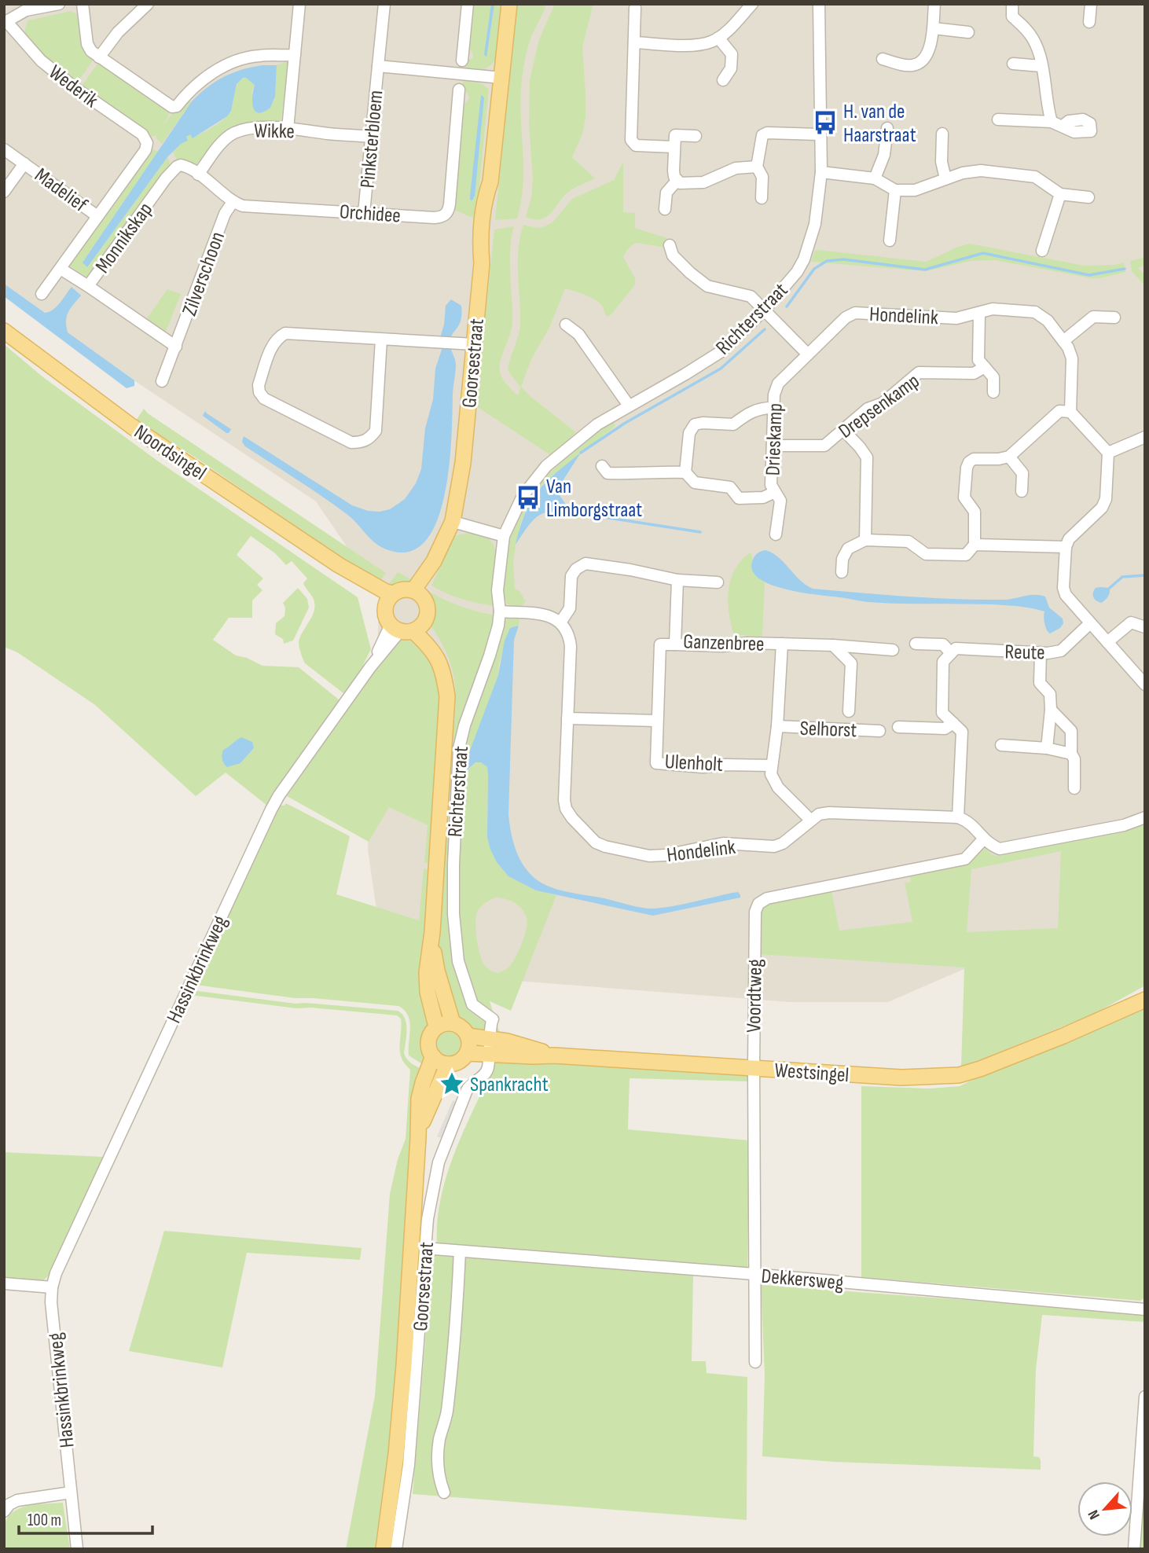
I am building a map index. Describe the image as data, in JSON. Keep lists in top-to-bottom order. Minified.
{"streets":{"main road":["Goorsestraat","Noordsingel","Westsingel"],"street":["Wederik","Wikke","Pinksterbloem","Madelief","Orchidee","Monnikskap","Zilverschoon","Hondelink","Richterstraat","Drepsenkamp","Drieskamp","Ganzenbree","Reute","Selhorst","Ulenholt","Hassinkbrinkweg","Voordtweg","Dekkersweg"]},"crossings":[["Wederik","Monnikskap"],["Wikke","Pinksterbloem"],["Wikke","Orchidee"],["Pinksterbloem","Orchidee"],["Pinksterbloem","Goorsestraat"],["Madelief","Monnikskap"],["Orchidee","Monnikskap"],["Orchidee","Zilverschoon"],["Monnikskap","Zilverschoon"],["Hondelink","Drieskamp"],["Hondelink","Selhorst"],["Hondelink","Ulenholt"],["Richterstraat","Goorsestraat"],["Richterstraat","Westsingel"],["Goorsestraat","Noordsingel"],["Goorsestraat","Hassinkbrinkweg"],["Goorsestraat","Westsingel"],["Goorsestraat","Dekkersweg"],["Drepsenkamp","Drieskamp"],["Noordsingel","Hassinkbrinkweg"],["Ganzenbree","Selhorst"],["Ganzenbree","Ulenholt"],["Selhorst","Ulenholt"],["Voordtweg","Westsingel"],["Voordtweg","Dekkersweg"]],"places":{"bus stop":["H. van de Haarstraat","Van Limborgstraat"],"place":["Spankracht"]},"scale_bar":"100 m","north":"bottom left"}
